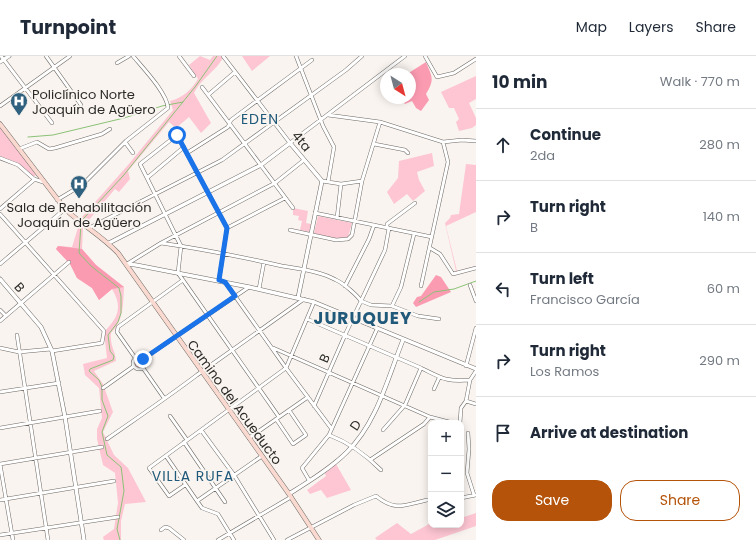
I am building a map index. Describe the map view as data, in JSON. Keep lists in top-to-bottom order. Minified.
{"streets":{"main road":["Camino del Acueducto"],"street":["4ta","B","D"]},"crossings":[["Camino del Acueducto","D"]],"districts":["EDEN","JURUQUEY","VILLA RUFA"],"places":{"hospital":["Policlínico Norte Joaquín de Agüero","Sala de Rehabilitación Joaquín de Agüero"]},"north":"bottom right","page":{"header":"Turnpoint","nav":["Map","Layers","Share"],"heading":["10 min","Walk · 770 m"],"list":[["Continue","2da","280 m"],["Turn right","B","140 m"],["Turn left","Francisco García","60 m"],["Turn right","Los Ramos","290 m"],"Arrive at destination"],"map_buttons":["+","−"],"buttons":["Save","Share"]}}
